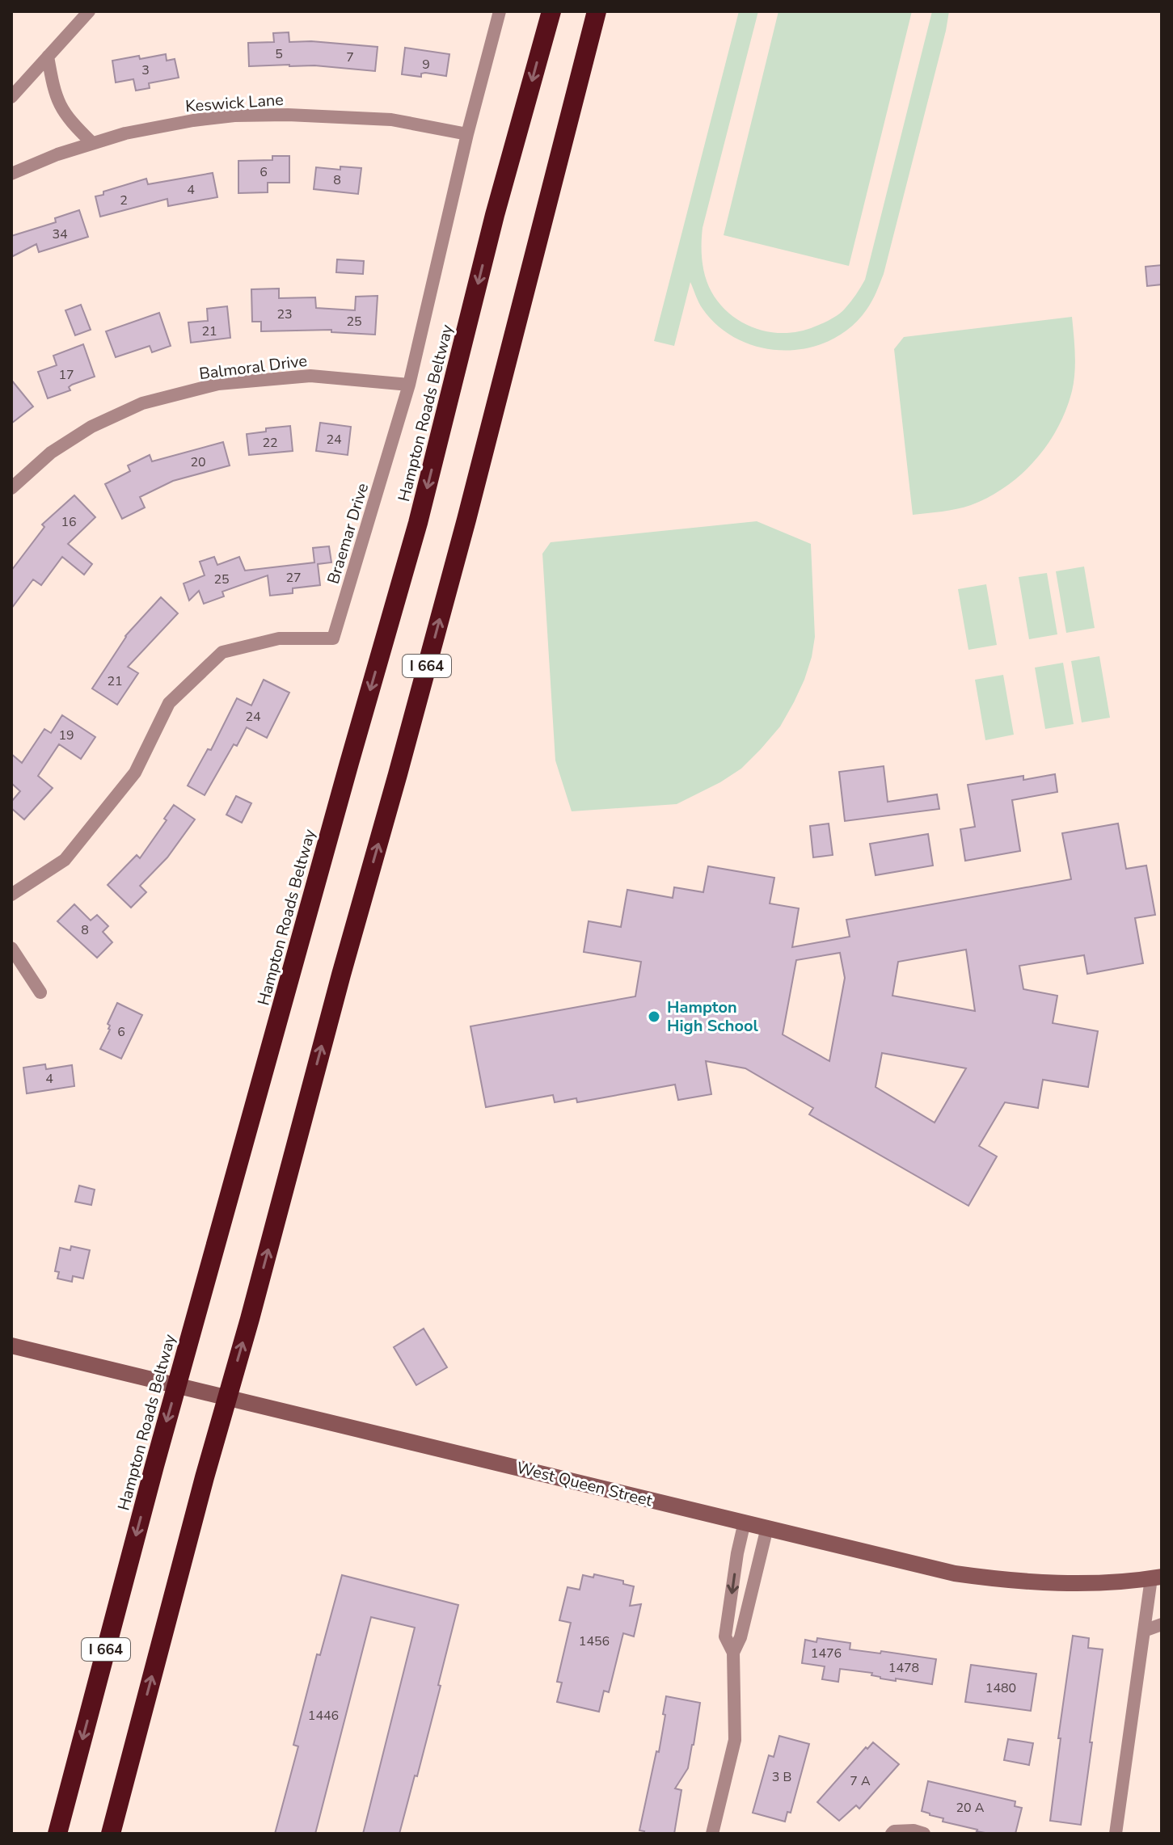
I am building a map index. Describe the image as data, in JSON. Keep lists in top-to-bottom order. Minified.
{"streets":{"highway":["Hampton Roads Beltway","I 664"],"main road":["West Queen Street"],"street":["Keswick Lane","Balmoral Drive","Braemar Drive"]},"crossings":[["Keswick Lane","Braemar Drive"],["Balmoral Drive","Braemar Drive"]],"places":["Hampton High School"],"house_numbers":["5","7","9","3","6","8","4","2","34","23","25","21","17","24","22","20","16","27","25","21","24","19","8","6","4","1456","1476","1478","1480","1446","3 B","7 A","20 A"]}
